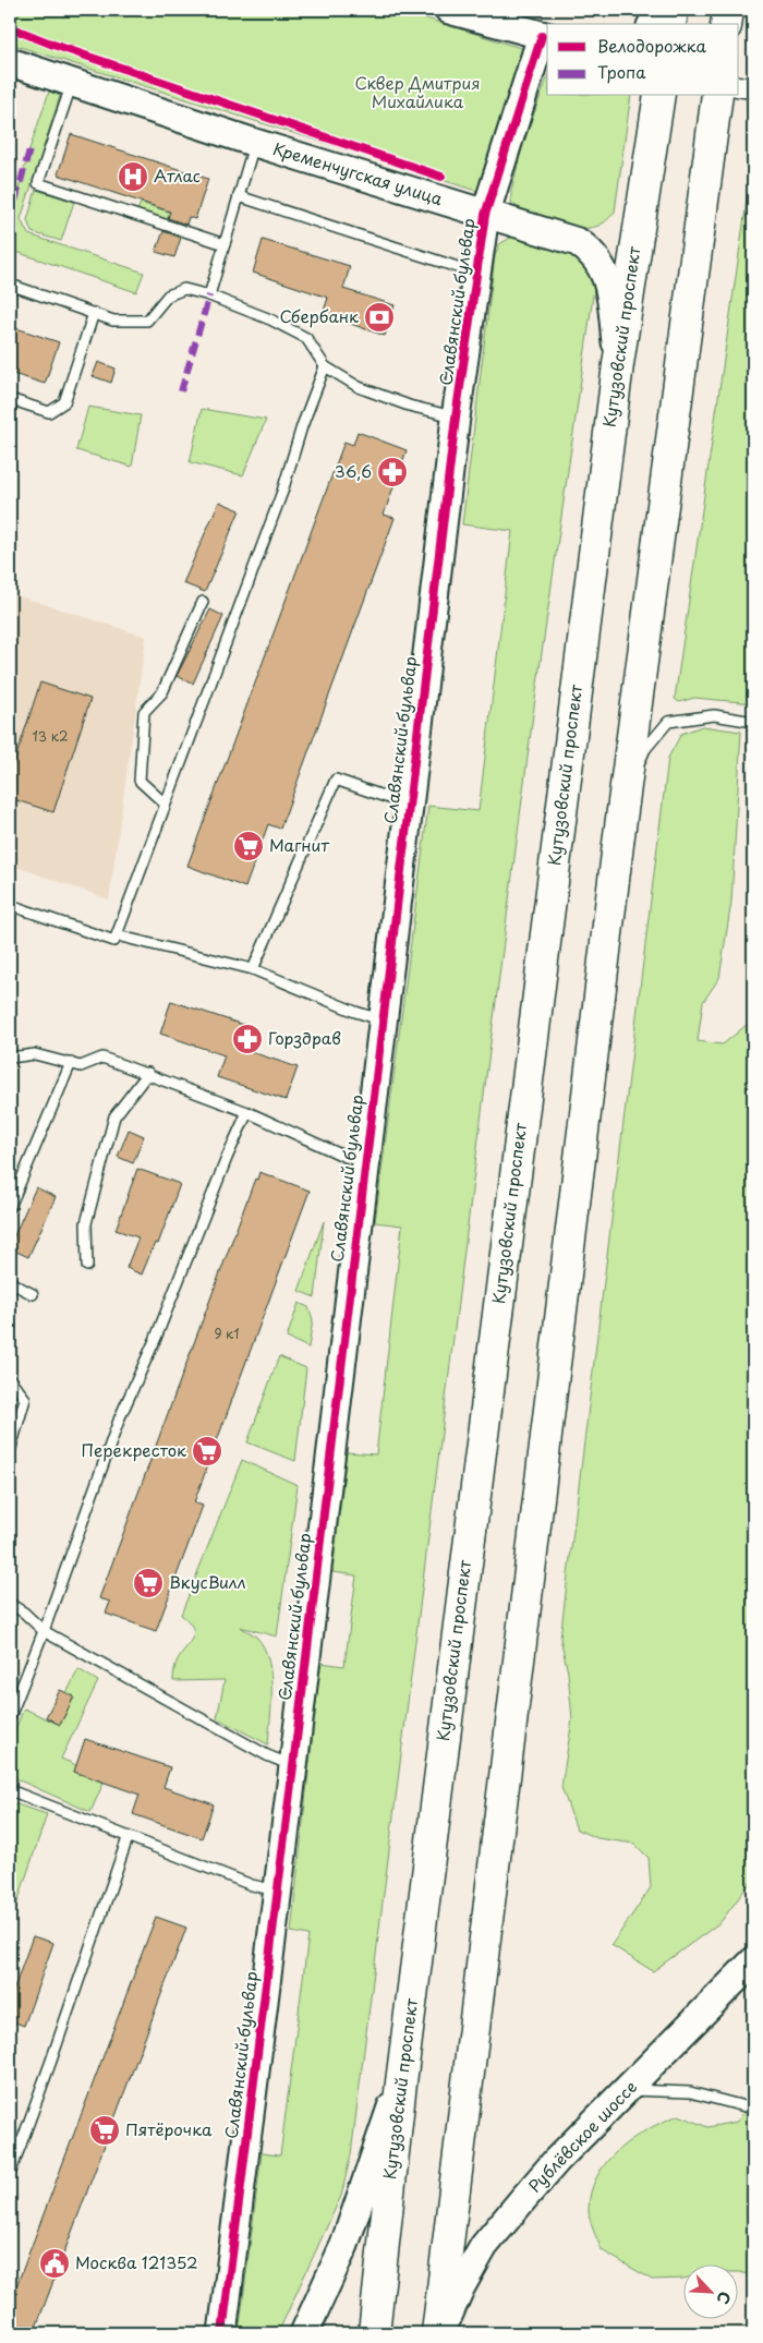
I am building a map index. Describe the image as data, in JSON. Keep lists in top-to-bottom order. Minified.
{"streets":{"main road":["Кутузовский проспект"],"street":["Кременчугская улица","Славянский бульвар","Рублёвское шоссе"]},"crossings":[["Кременчугская улица","Славянский бульвар"],["Кременчугская улица","Кутузовский проспект"]],"parks":["Сквер Дмитрия Михайлика"],"places":{"hospital":["Атлас"],"bank":["Сбербанк"],"pharmacy":["36,6","Горздрав"],"supermarket":["Магнит","Перекресток","ВкусВилл","Пятёрочка"],"public building":["Москва 121352"]},"house_numbers":["13 к2","9 к1"],"legend":["Велодорожка","Тропа"],"north":"bottom right"}
